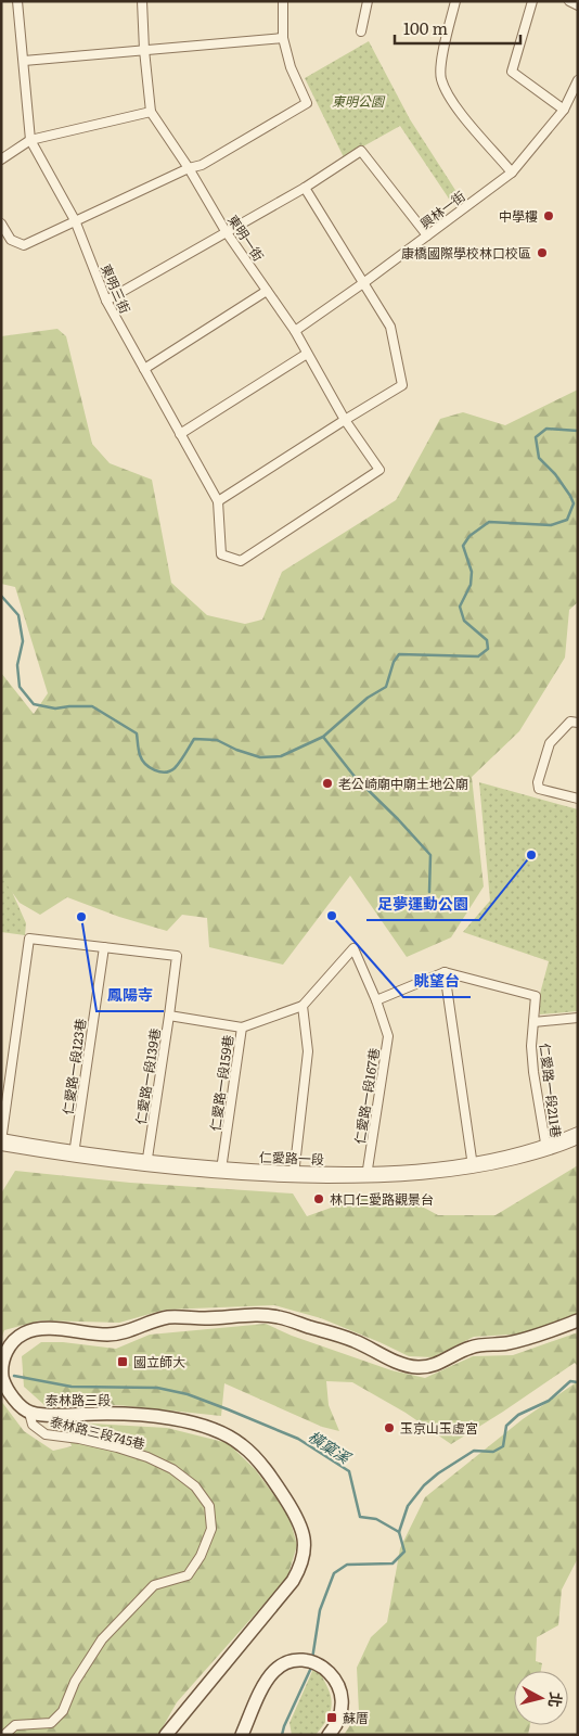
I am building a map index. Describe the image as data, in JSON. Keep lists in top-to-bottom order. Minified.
{"streets":{"main road":["泰林路三段"],"street":["興林一街","東明一街","東明三街","仁愛路一段123巷","仁愛路一段139巷","仁愛路一段159巷","仁愛路一段211巷","仁愛路一段167巷","仁愛路一段","泰林路三段745巷"]},"crossings":[["興林一街","東明一街"],["東明一街","東明三街"],["仁愛路一段123巷","仁愛路一段139巷"],["仁愛路一段123巷","仁愛路一段"],["仁愛路一段139巷","仁愛路一段"],["仁愛路一段159巷","仁愛路一段167巷"],["仁愛路一段159巷","仁愛路一段"],["仁愛路一段211巷","仁愛路一段"],["仁愛路一段167巷","仁愛路一段"],["泰林路三段","泰林路三段745巷"]],"water":["橫窠溪"],"parks":["東明公園"],"places":{"other":["中學樓","康橋國際學校林口校區","老公崎廟中廟土地公廟","足夢運動公園","眺望台","鳳陽寺","林口仁愛路觀景台","玉京山玉虛宮"],"transit":["國立師大","蘇厝"]},"scale_bar":"100 m","north":"right"}
